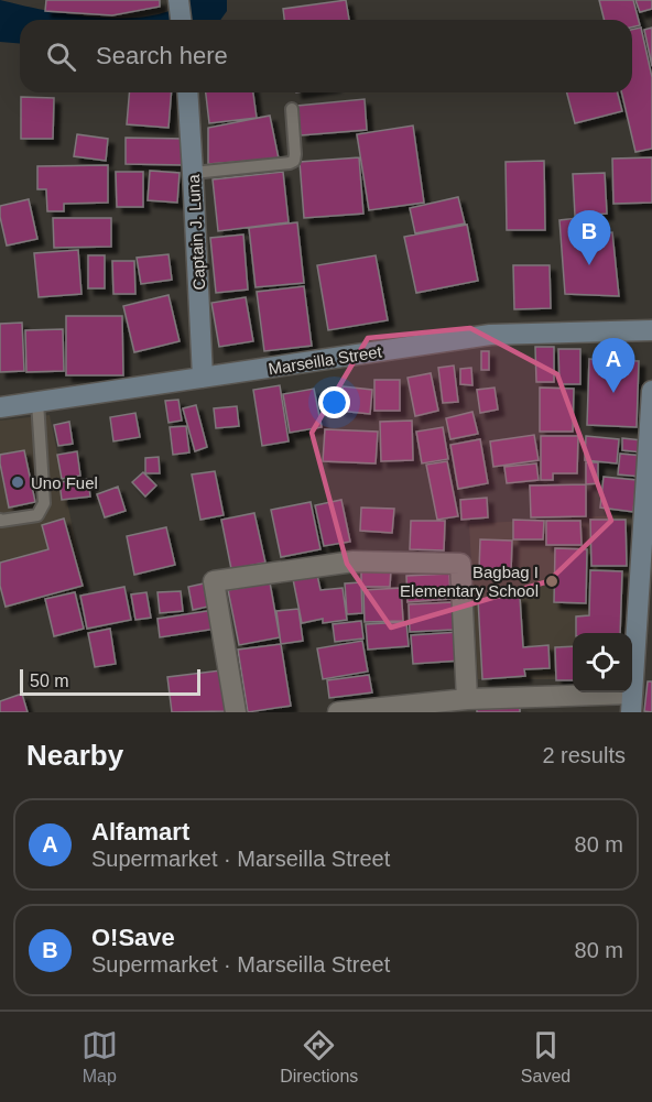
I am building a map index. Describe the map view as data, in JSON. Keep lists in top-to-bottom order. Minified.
{"streets":{"main road":["Captain J. Luna","Marseilla Street"]},"crossings":[["Captain J. Luna","Marseilla Street"]],"places":["Uno Fuel","Bagbag I Elementary School"],"scale_bar":"50 m","page":{"search":"Search here","pins":["B","A"],"scale":"50 m","heading":["Nearby","2 results"],"list":[{"mark":"A","name":"Alfamart","note":"Supermarket · Marseilla Street","value":"80 m"},{"mark":"B","name":"O!Save","note":"Supermarket · Marseilla Street","value":"80 m"}],"nav":["Map","Directions","Saved"]}}
